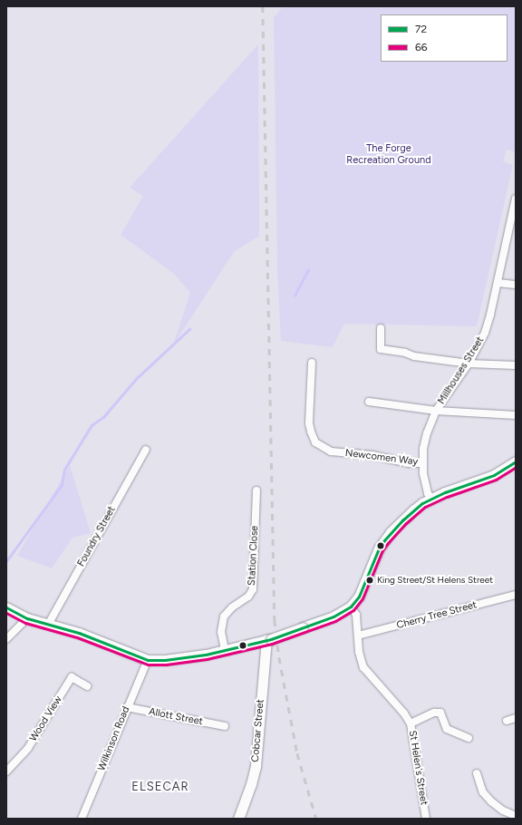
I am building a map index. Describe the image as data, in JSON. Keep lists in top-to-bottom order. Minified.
{"streets":{"main road":["Cobcar Street"],"street":["Millhouses Street","Newcomen Way","Foundry Street","Station Close","Cherry Tree Street","Allott Street","Wood View","Wilkinson Road","St Helen's Street"]},"crossings":[["Millhouses Street","Newcomen Way"],["Cherry Tree Street","St Helen's Street"],["Allott Street","Wilkinson Road"]],"districts":["ELSECAR"],"parks":["The Forge Recreation Ground"],"places":["King Street/St Helens Street"],"lines":["transit line 72","transit line 66"],"legend":["72","66"]}
